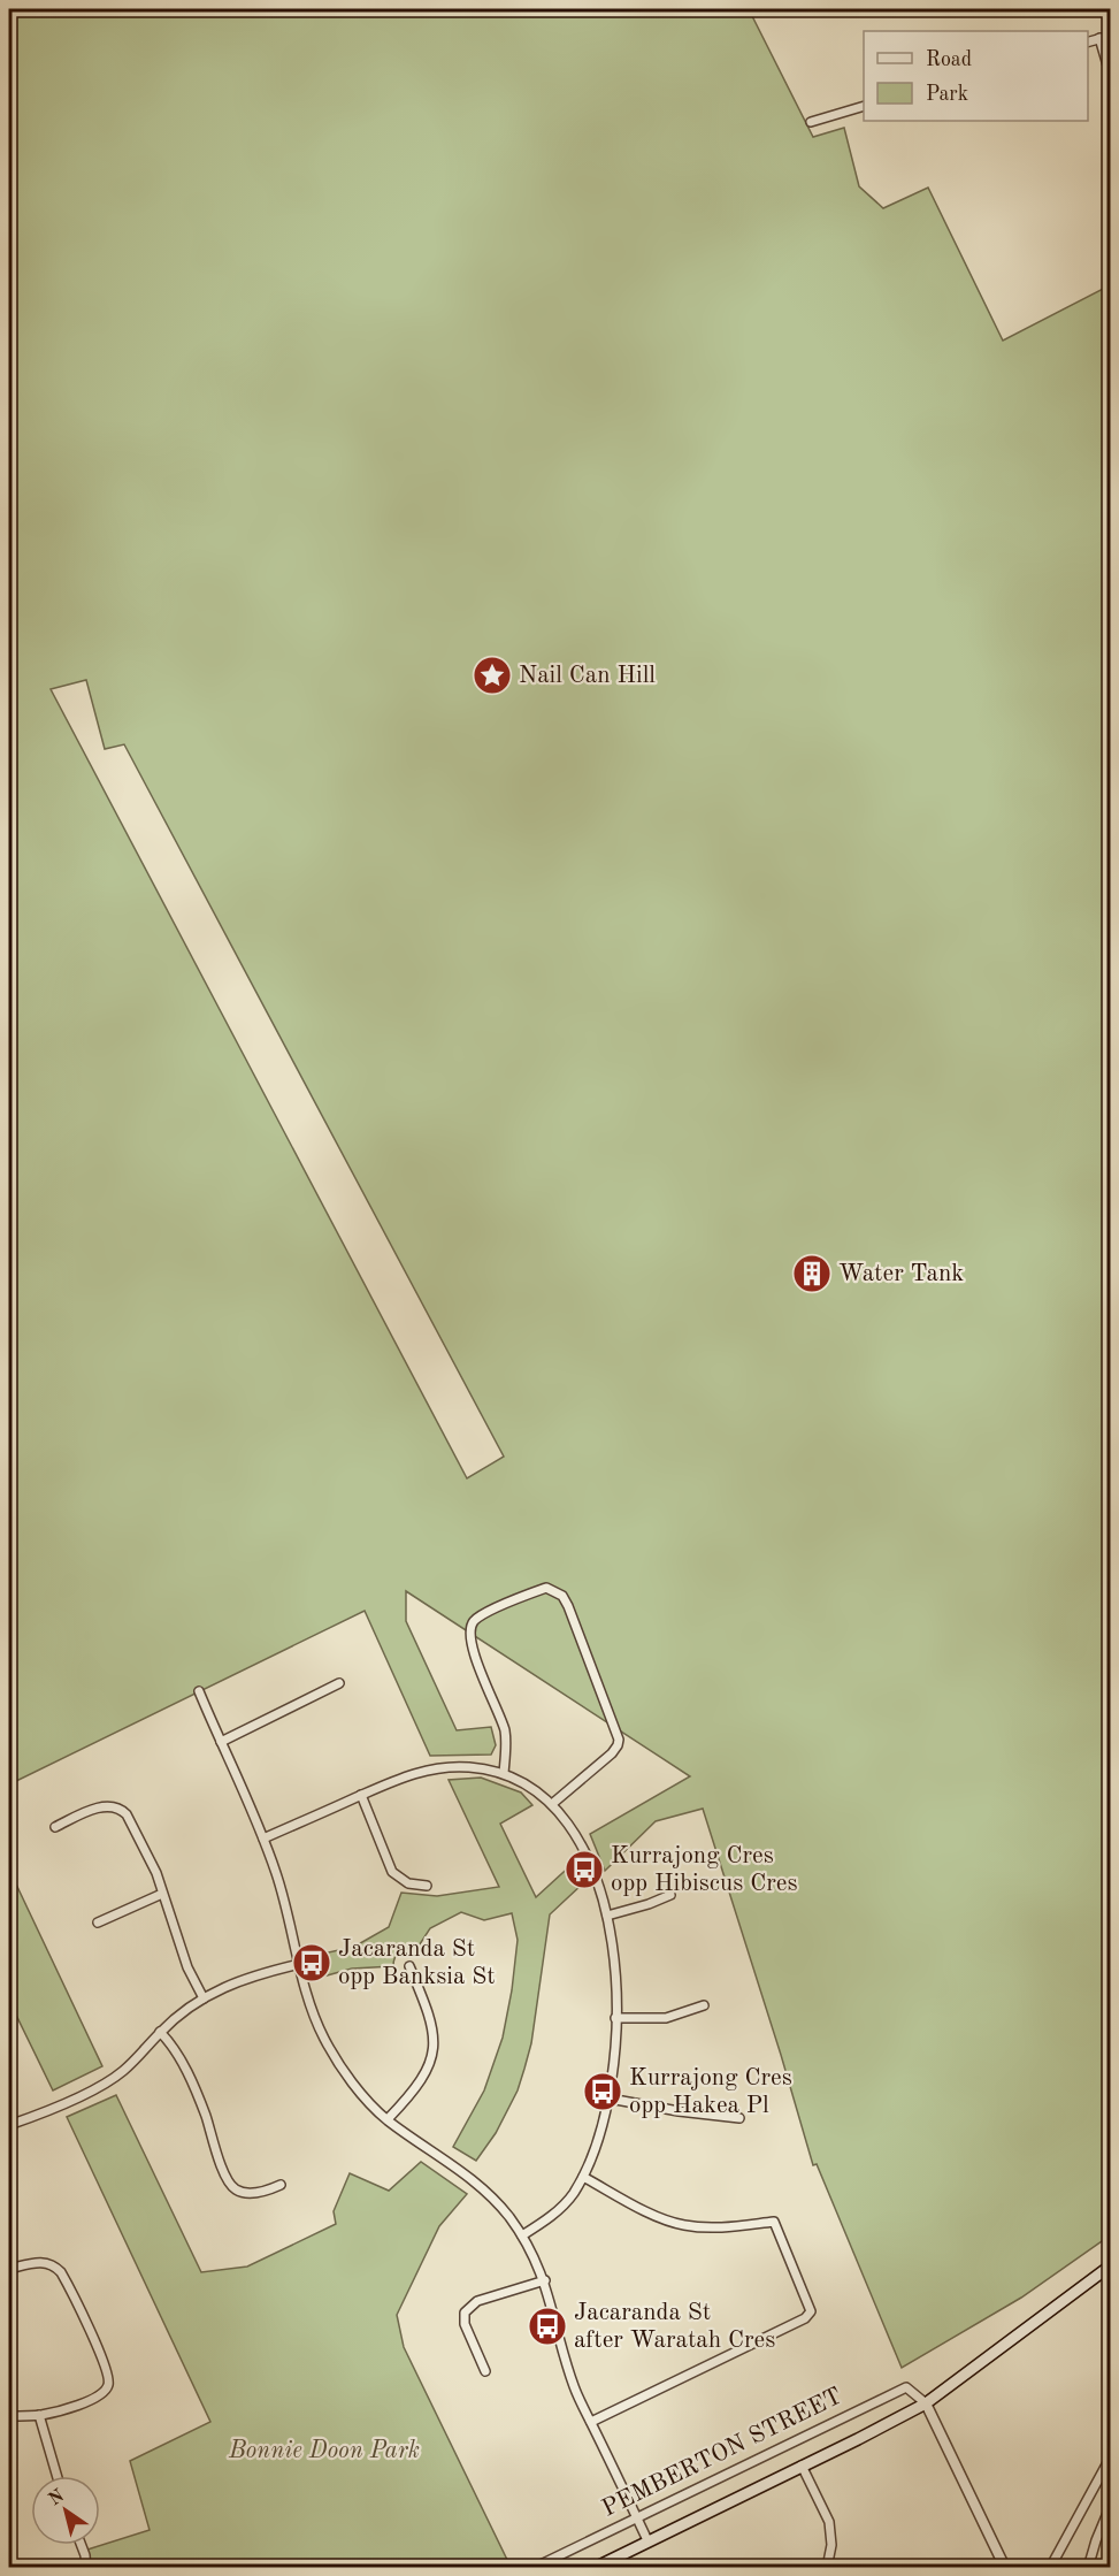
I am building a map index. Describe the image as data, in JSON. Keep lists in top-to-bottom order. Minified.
{"streets":{"main road":["PEMBERTON STREET"]},"parks":["Bonnie Doon Park"],"places":{"place":["Nail Can Hill"],"building":["Water Tank"],"bus stop":["Kurrajong Cres opp Hibiscus Cres","Jacaranda St opp Banksia St","Kurrajong Cres opp Hakea Pl","Jacaranda St after Waratah Cres"]},"legend":["Road","Park"],"north":"top left"}
